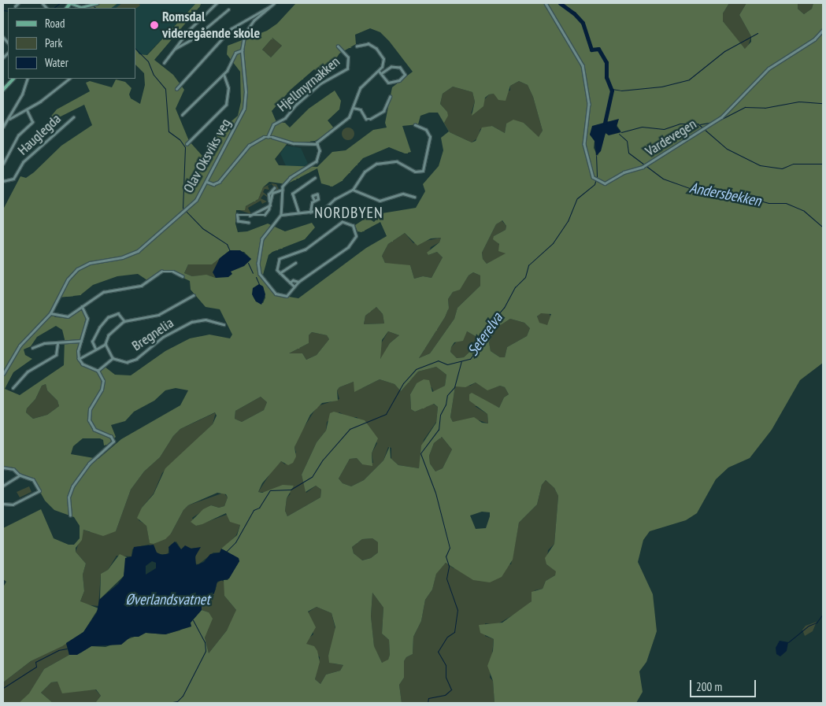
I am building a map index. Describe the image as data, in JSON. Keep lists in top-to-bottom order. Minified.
{"streets":{"street":["Hjellmyrnakken","Hauglegda","Vardevegen","Olav Oksviks veg","Bregnelia"]},"districts":["NORDBYEN"],"water":["Andersbekken","Seterelva","Øverlandsvatnet"],"places":["Romsdal videregående skole"],"legend":["Road","Park","Water"],"scale_bar":"200 m"}
